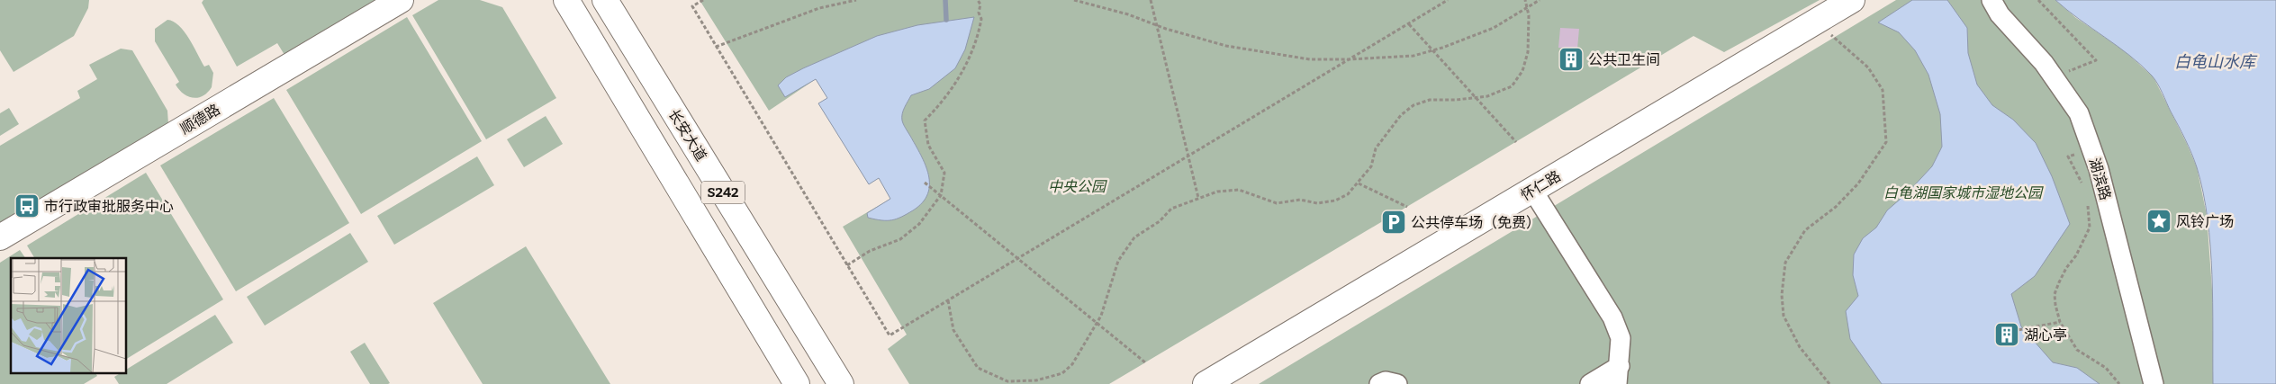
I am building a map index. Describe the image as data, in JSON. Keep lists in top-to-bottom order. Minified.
{"streets":{"street":["顺德路","长安大道","湖滨路","怀仁路","S242"]},"water":["白龟山水库"],"parks":["中央公园","白龟湖国家城市湿地公园"],"places":{"building":["公共卫生间","湖心亭"],"bus stop":["市行政审批服务中心"],"place":["风铃广场"],"parking":["公共停车场（免费）"]}}
